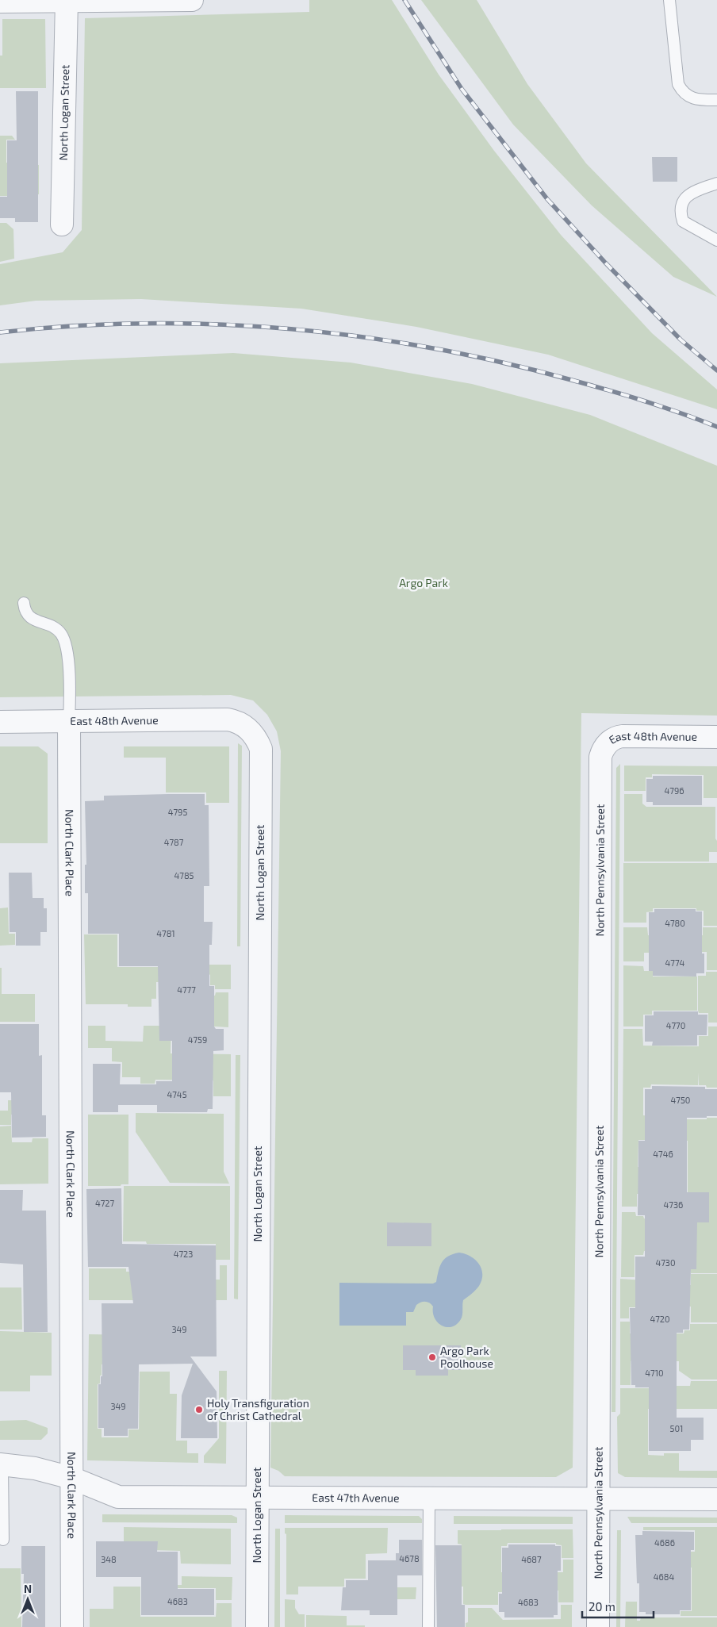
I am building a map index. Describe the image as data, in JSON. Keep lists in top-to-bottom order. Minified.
{"streets":{"street":["North Logan Street","East 48th Avenue","North Clark Place","North Pennsylvania Street","East 47th Avenue"]},"crossings":[["North Logan Street","East 48th Avenue"],["North Logan Street","East 47th Avenue"],["East 48th Avenue","North Clark Place"],["East 48th Avenue","North Pennsylvania Street"],["North Clark Place","East 47th Avenue"],["North Pennsylvania Street","East 47th Avenue"]],"parks":["Argo Park"],"places":["Argo Park Poolhouse","Holy Transfiguration of Christ Cathedral"],"house_numbers":["4796","4795","4787","4785","4780","4781","4774","4777","4770","4759","4745","4750","4746","4727","4736","4723","4730","4720","349","4710","349","501","4686","4678","348","4687","4684","4683","4683"],"scale_bar":"20 m","north":"top"}
